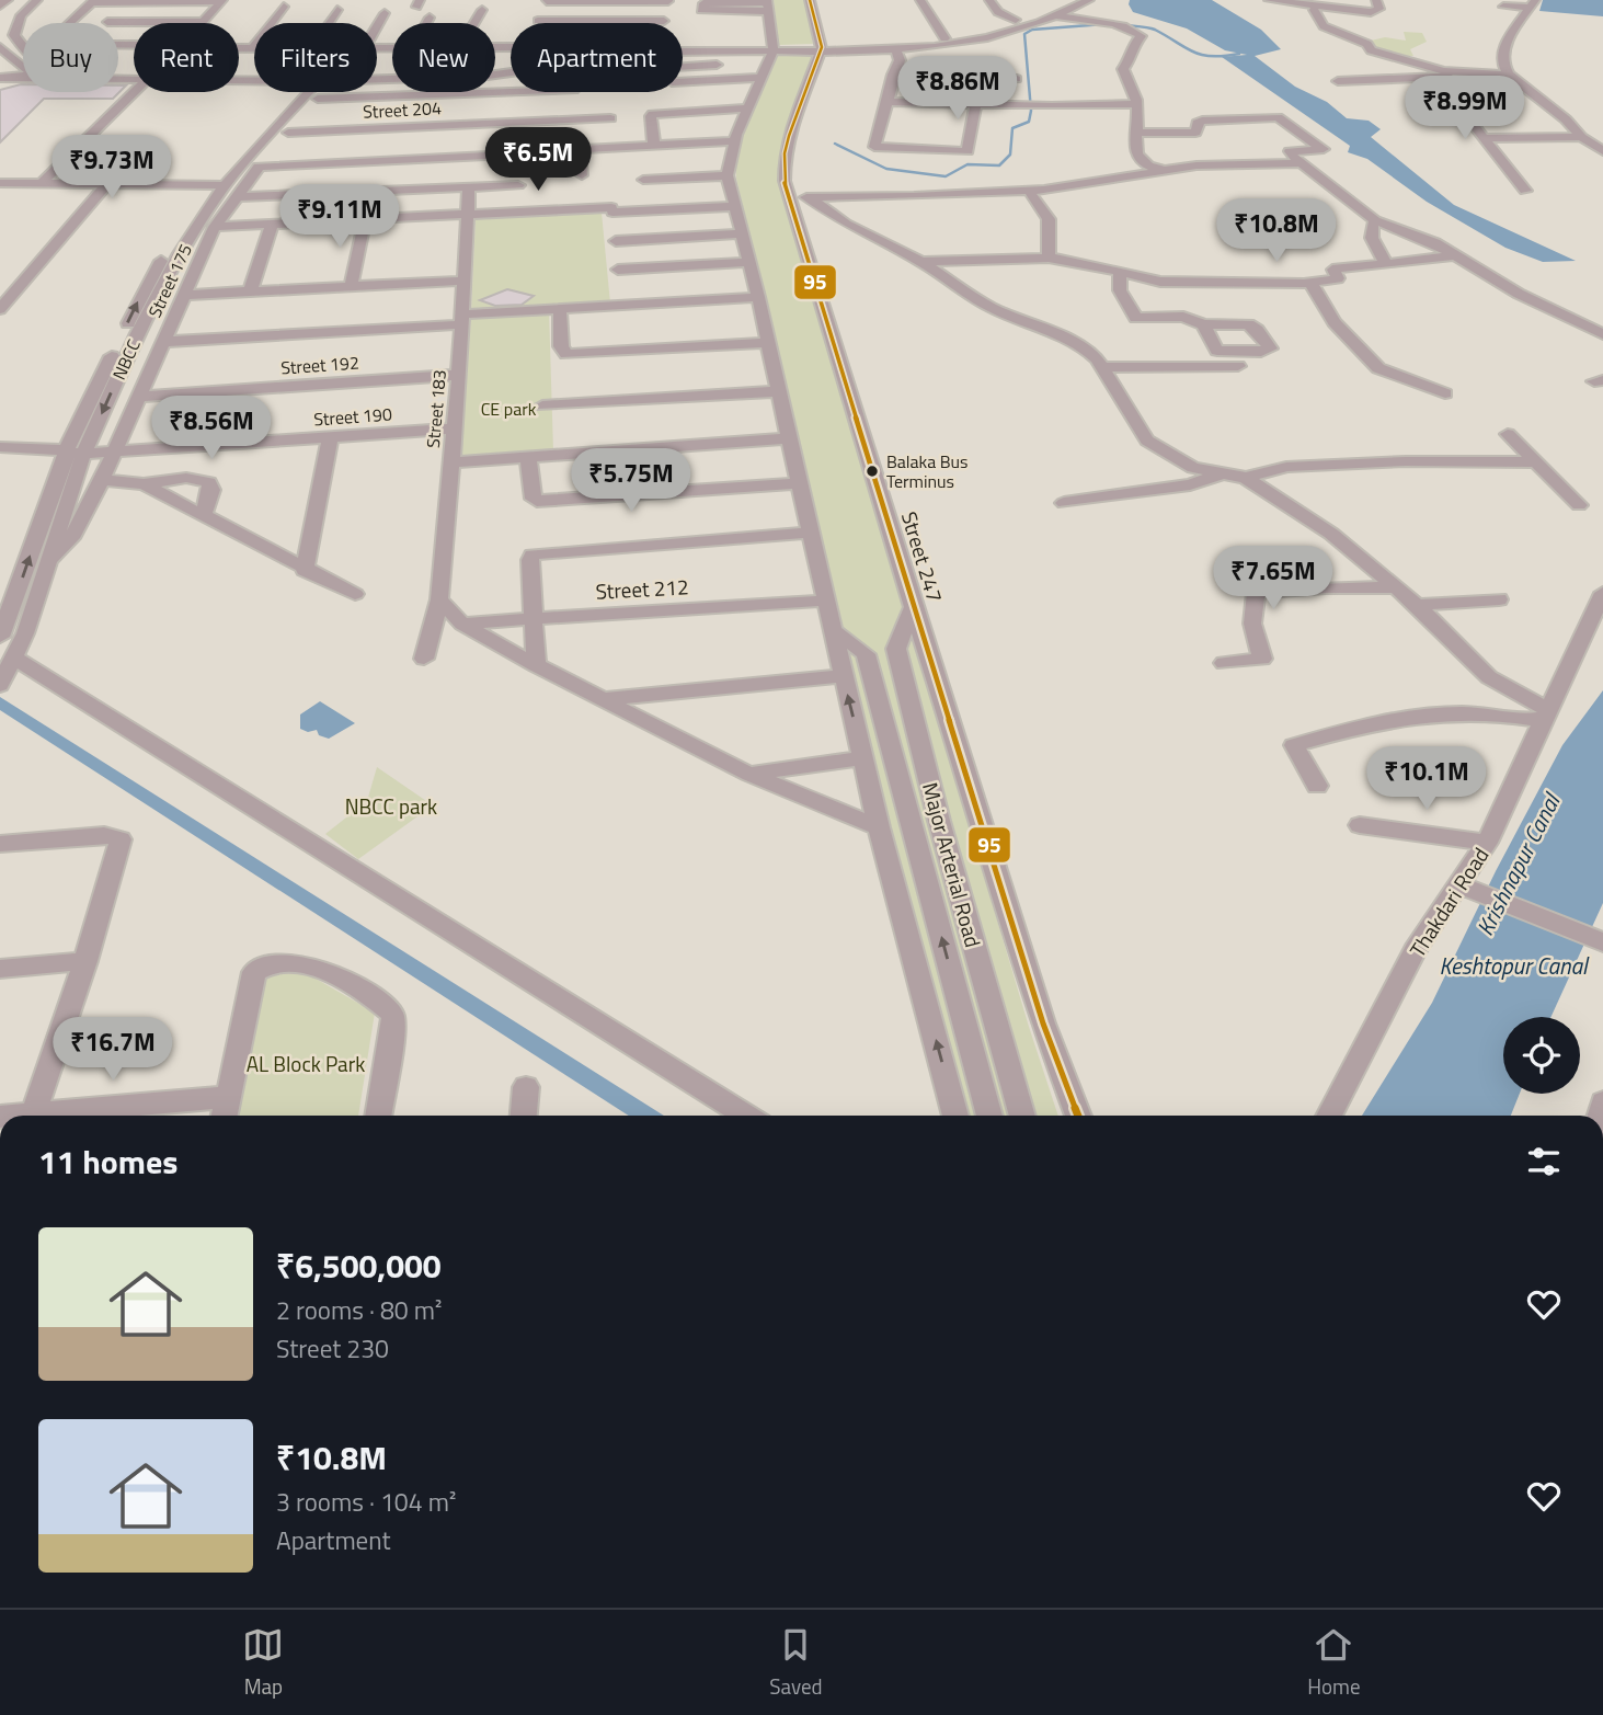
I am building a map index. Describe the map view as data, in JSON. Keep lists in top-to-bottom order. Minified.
{"streets":{"street":["Street 204","Street 175","NBCC","Street 192","Street 183","Street 190","Street 247","Street 212","Major Arterial Road","Thakdari Road"]},"crossings":[["Street 204","Street 175"],["Street 175","NBCC"],["Street 175","Street 192"],["Street 175","Street 190"],["NBCC","Street 190"],["Street 192","Street 183"],["Street 183","Street 190"],["Street 247","Major Arterial Road"]],"water":["Krishnapur Canal","Keshtopur Canal"],"parks":["CE park","NBCC park","AL Block Park"],"places":["Balaka Bus Terminus"],"lines":["transit line 95"],"page":{"chip":["Buy","Rent","Filters","New","Apartment"],"price":["₹8.86M","₹8.99M","₹6.5M","₹9.73M","₹9.11M","₹10.8M","₹8.56M","₹5.75M","₹7.65M","₹10.1M","₹16.7M"],"heading":"11 homes","list":[{"name":"₹6,500,000","note":"2 rooms · 80 m² · Street 230"},{"name":"₹10.8M","note":"3 rooms · 104 m² · Apartment"}],"tabs":["Map","Saved","Home"]}}
